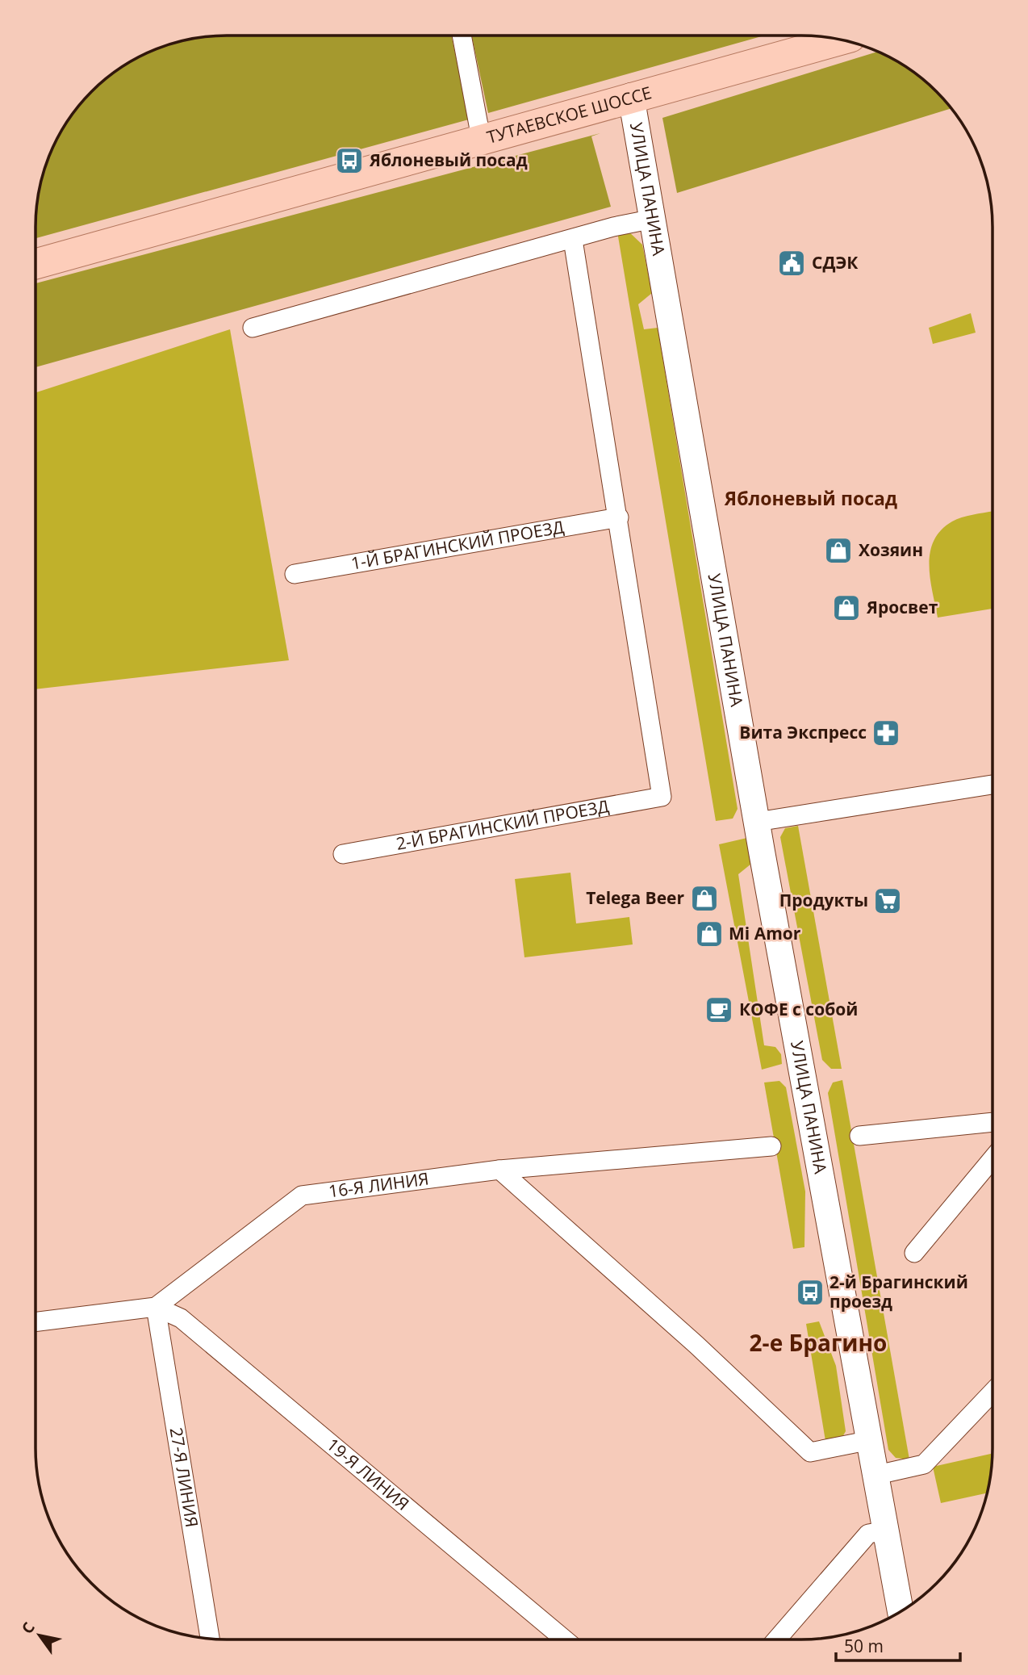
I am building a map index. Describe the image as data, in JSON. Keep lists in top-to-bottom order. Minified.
{"streets":{"main road":["ТУТАЕВСКОЕ ШОССЕ"],"street":["УЛИЦА ПАНИНА","1-Й БРАГИНСКИЙ ПРОЕЗД","2-Й БРАГИНСКИЙ ПРОЕЗД","16-Я ЛИНИЯ","19-Я ЛИНИЯ","27-Я ЛИНИЯ"]},"crossings":[["ТУТАЕВСКОЕ ШОССЕ","УЛИЦА ПАНИНА"],["1-Й БРАГИНСКИЙ ПРОЕЗД","2-Й БРАГИНСКИЙ ПРОЕЗД"],["16-Я ЛИНИЯ","19-Я ЛИНИЯ"],["16-Я ЛИНИЯ","27-Я ЛИНИЯ"],["19-Я ЛИНИЯ","27-Я ЛИНИЯ"]],"districts":["Яблоневый посад","2-е Брагино"],"places":{"bus stop":["Яблоневый посад","2-й Брагинский проезд"],"public building":["СДЭК"],"shop":["Хозяин","Яросвет","Telega Beer","Mi Amor"],"pharmacy":["Вита Экспресс"],"supermarket":["Продукты"],"cafe":["КОФЕ с собой"]},"scale_bar":"50 m","north":"top left"}
